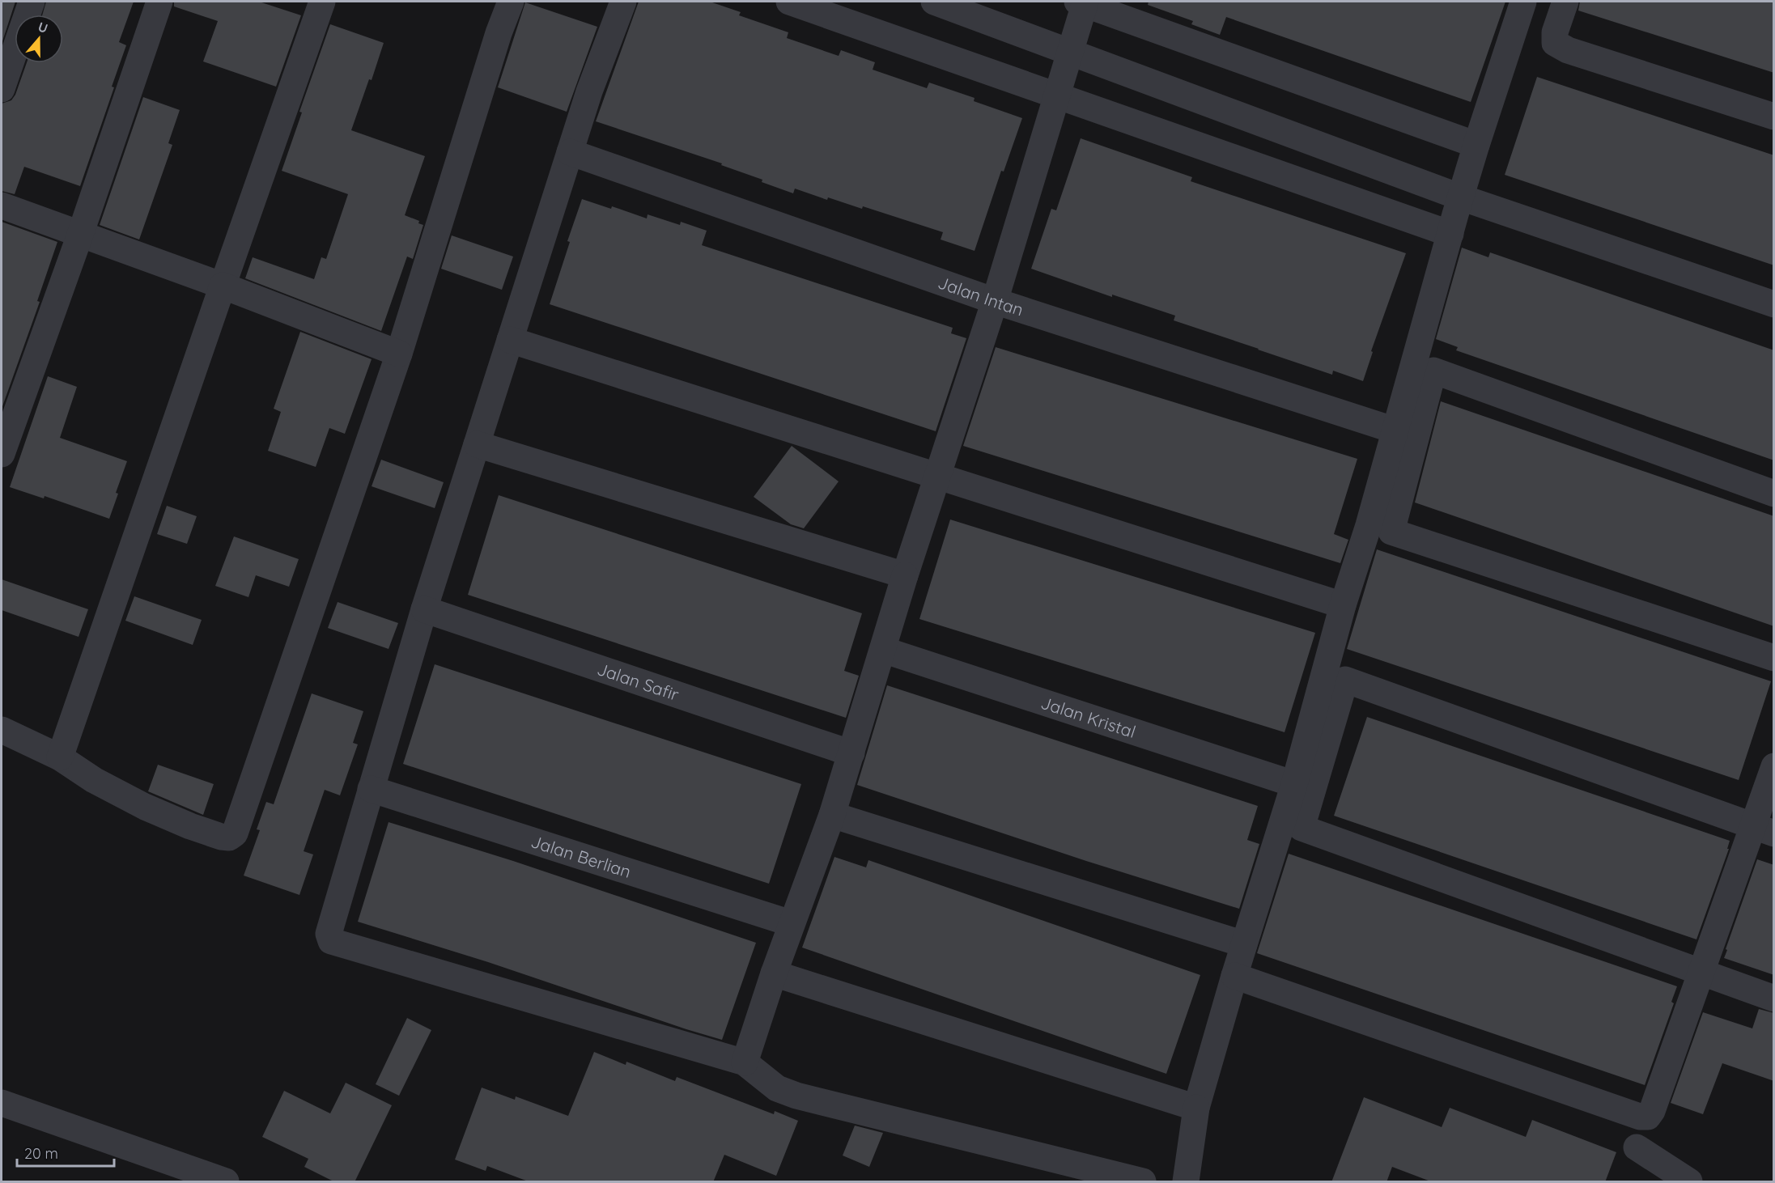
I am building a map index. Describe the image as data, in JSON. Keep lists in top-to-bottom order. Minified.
{"streets":{"street":["Jalan Intan","Jalan Safir","Jalan Kristal","Jalan Berlian"]},"scale_bar":"20 m","north":"top"}
